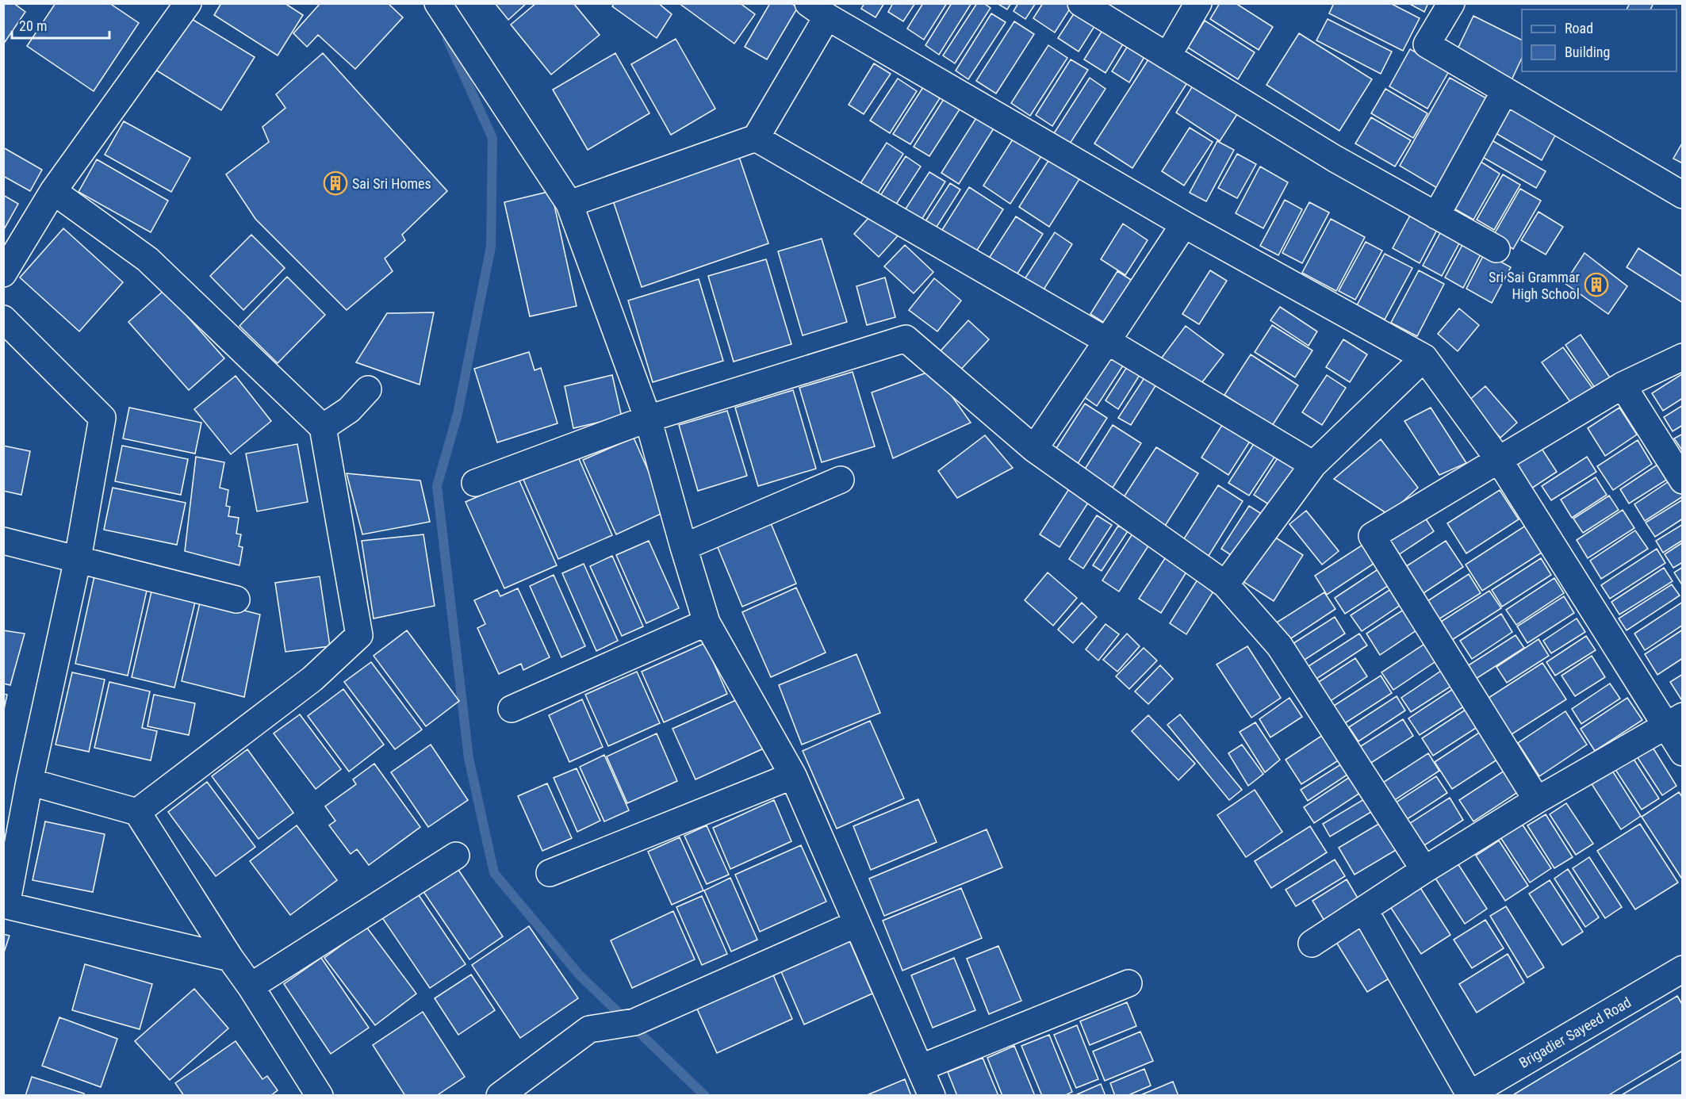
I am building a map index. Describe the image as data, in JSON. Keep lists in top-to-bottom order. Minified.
{"streets":{"street":["Brigadier Sayeed Road"]},"places":{"building":["Sai Sri Homes","Sri Sai Grammar High School"]},"legend":["Road","Building"],"scale_bar":"20 m"}
